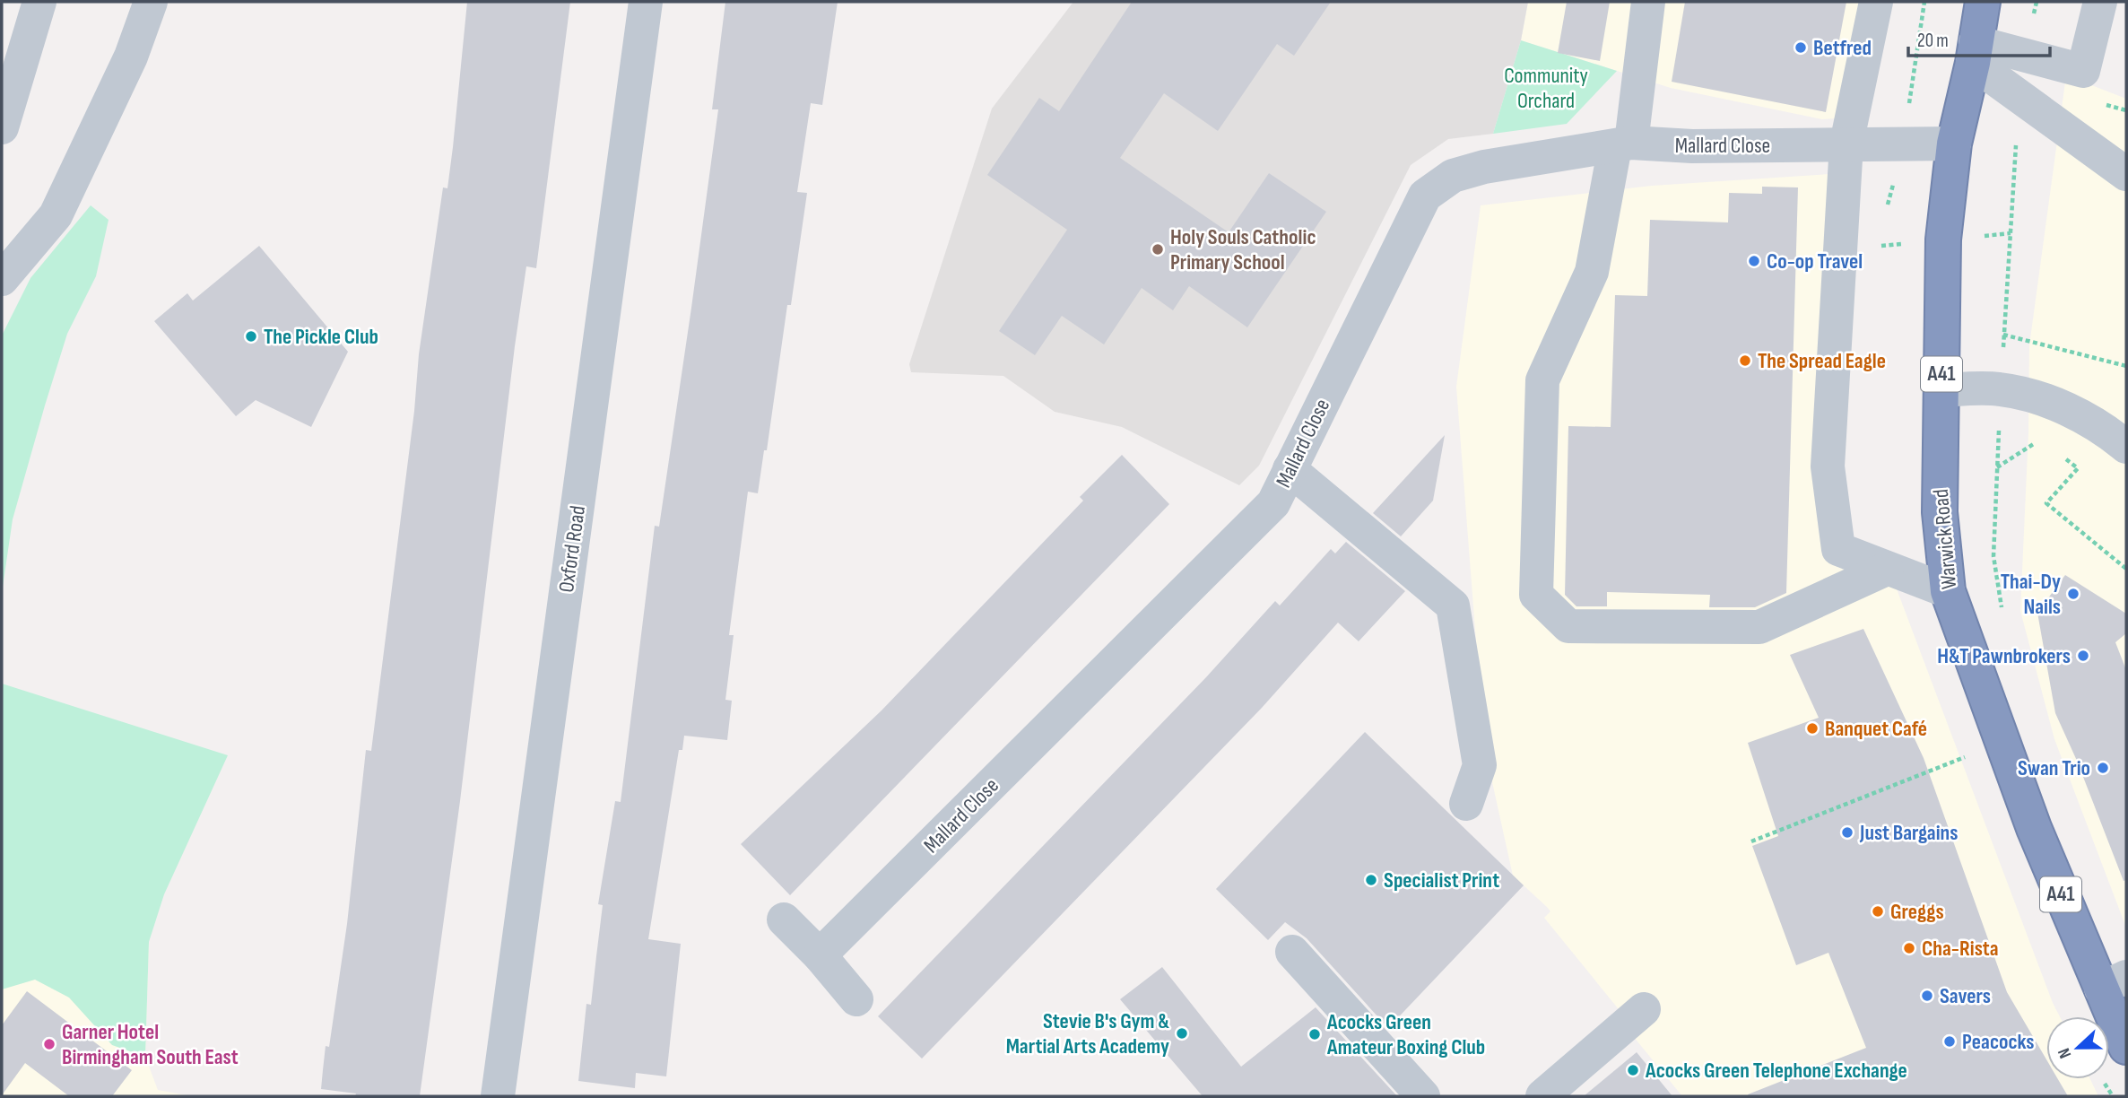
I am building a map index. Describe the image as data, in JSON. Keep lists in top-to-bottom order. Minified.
{"streets":{"highway":["A41","Warwick Road"],"street":["Mallard Close","Oxford Road"]},"crossings":[["Mallard Close","Warwick Road"]],"parks":["Community Orchard"],"places":["Betfred","Holy Souls Catholic Primary School","Co-op Travel","The Pickle Club","The Spread Eagle","Thai-Dy Nails","H&T Pawnbrokers","Banquet Café","Swan Trio","Just Bargains","Specialist Print","Greggs","Cha-Rista","Savers","Stevie B's Gym & Martial Arts Academy","Acocks Green Amateur Boxing Club","Peacocks","Garner Hotel Birmingham South East","Acocks Green Telephone Exchange"],"scale_bar":"20 m","north":"left"}
